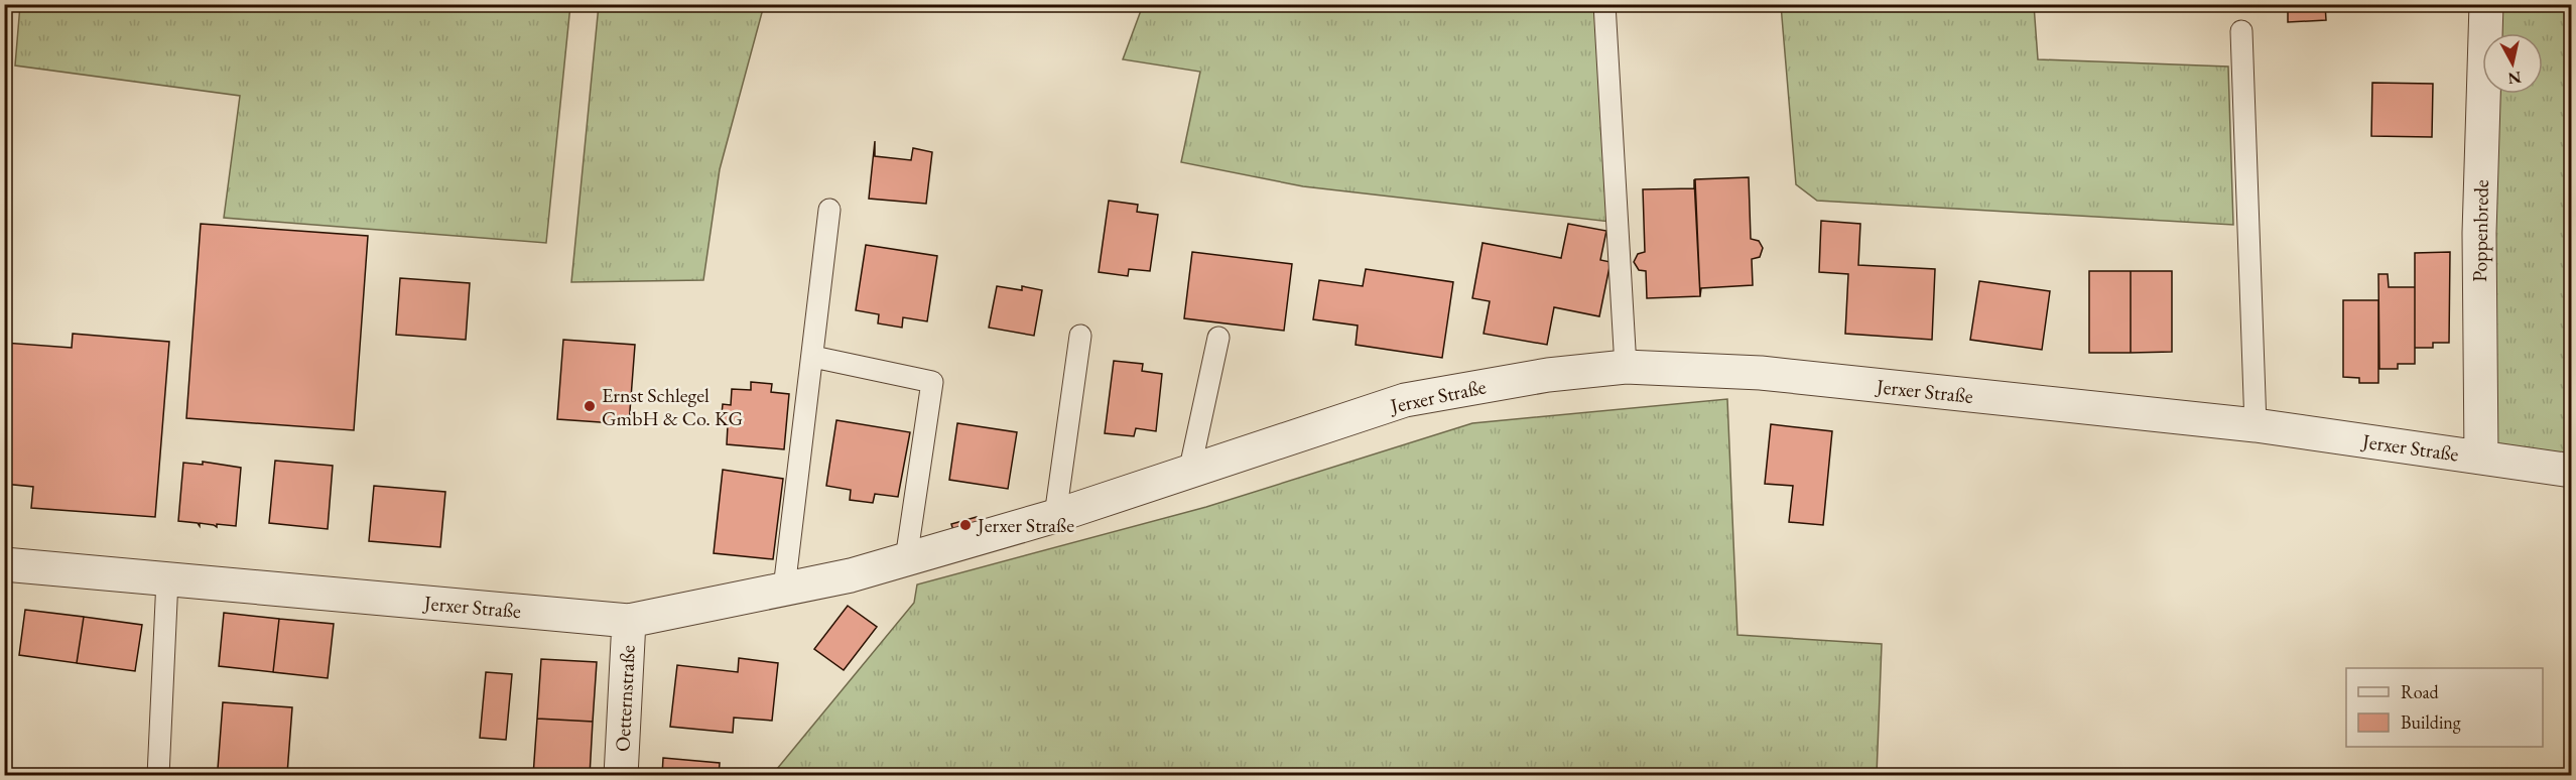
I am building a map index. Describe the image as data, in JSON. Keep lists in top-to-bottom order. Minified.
{"streets":{"street":["Poppenbrede","Jerxer Straße","Oetternstraße"]},"crossings":[["Poppenbrede","Jerxer Straße"],["Jerxer Straße","Oetternstraße"]],"places":["Ernst Schlegel GmbH & Co. KG","Jerxer Straße"],"legend":["Road","Building"],"north":"bottom"}
